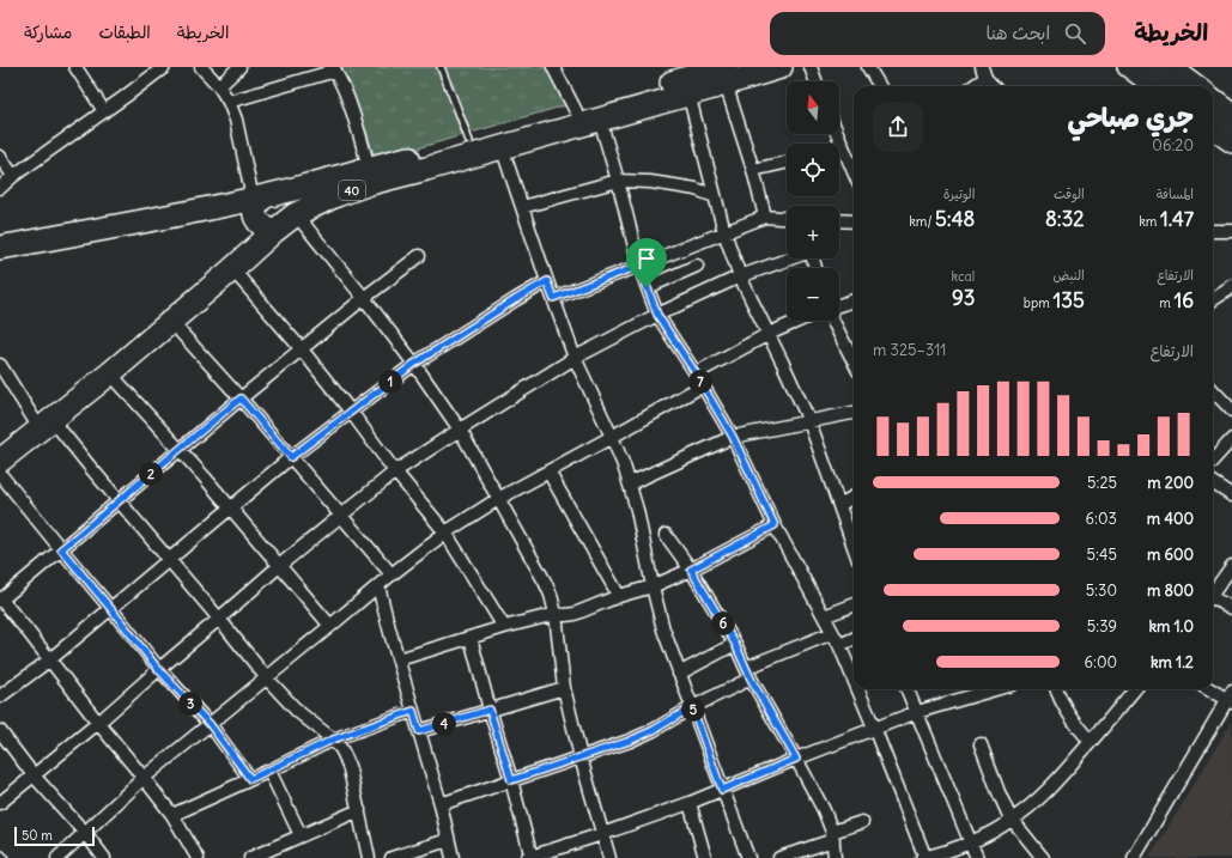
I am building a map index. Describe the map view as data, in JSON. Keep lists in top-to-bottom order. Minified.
{"streets":{"highway":["40"]},"scale_bar":"50 m","north":"top","page":{"header":"الخريطة","search":"ابحث هنا","nav":["الخريطة","الطبقات","مشاركة"],"map_buttons":["+","−"],"heading":["جري صباحي","06:20"],"stats":[["المسافة","1.47 km"],["الوقت","8:32"],["الوتيرة","5:48 /km"],["الارتفاع","16 m"],["النبض","135 bpm"],["kcal","93"]],"chart":["الارتفاع","311–325 m"],"pins":["1","7","2","6","3","5","4"],"list":[{"name":"200 m","note":"5:25"},{"name":"400 m","note":"6:03"},{"name":"600 m","note":"5:45"},{"name":"800 m","note":"5:30"},{"name":"1.0 km","note":"5:39"},{"name":"1.2 km","note":"6:00"}],"scale":"50 m"}}
